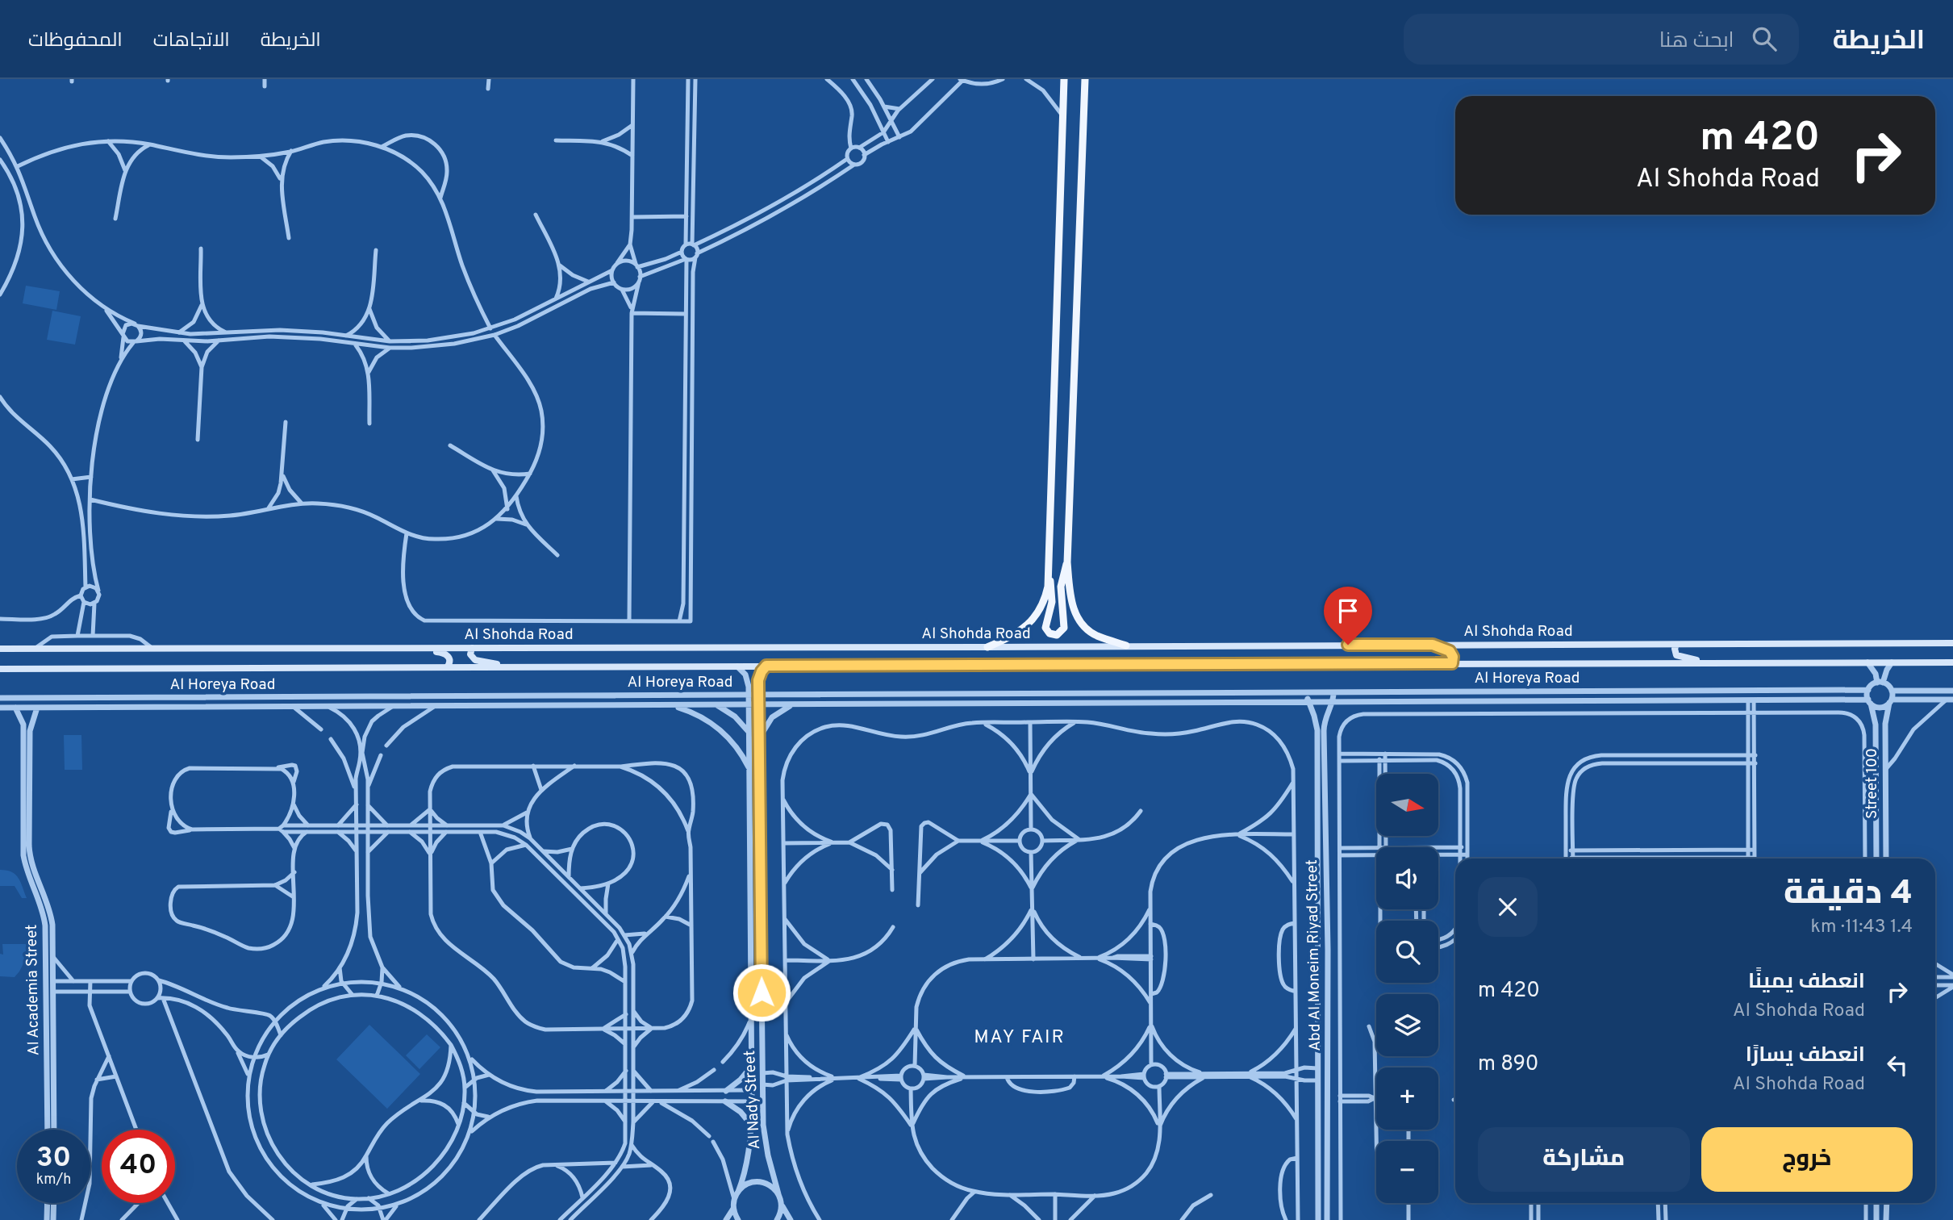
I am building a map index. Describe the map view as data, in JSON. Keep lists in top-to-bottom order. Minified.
{"streets":{"main road":["Al Shohda Road"],"street":["Al Horeya Road","Street 100","Abd Al Moneim Riyad Street","Al Academia Street","Al Nady Street"]},"crossings":[["Al Shohda Road","Al Nady Street"],["Al Horeya Road","Street 100"],["Al Horeya Road","Abd Al Moneim Riyad Street"],["Al Horeya Road","Al Academia Street"],["Al Horeya Road","Al Nady Street"]],"districts":["MAY FAIR"],"north":"right","page":{"header":"الخريطة","search":"ابحث هنا","nav":["الخريطة","الاتجاهات","المحفوظات"],"turn":["420 m","Al Shohda Road"],"map_buttons":["+","−"],"heading":["4 دقيقة","1.4 km · 11:43"],"list":[{"name":"انعطف يمينًا","note":"Al Shohda Road","value":"420 m"},{"name":"انعطف يسارًا","note":"Al Shohda Road","value":"890 m"}],"buttons":["خروج","مشاركة"],"speed":"30 km/h","limit":"40"}}
